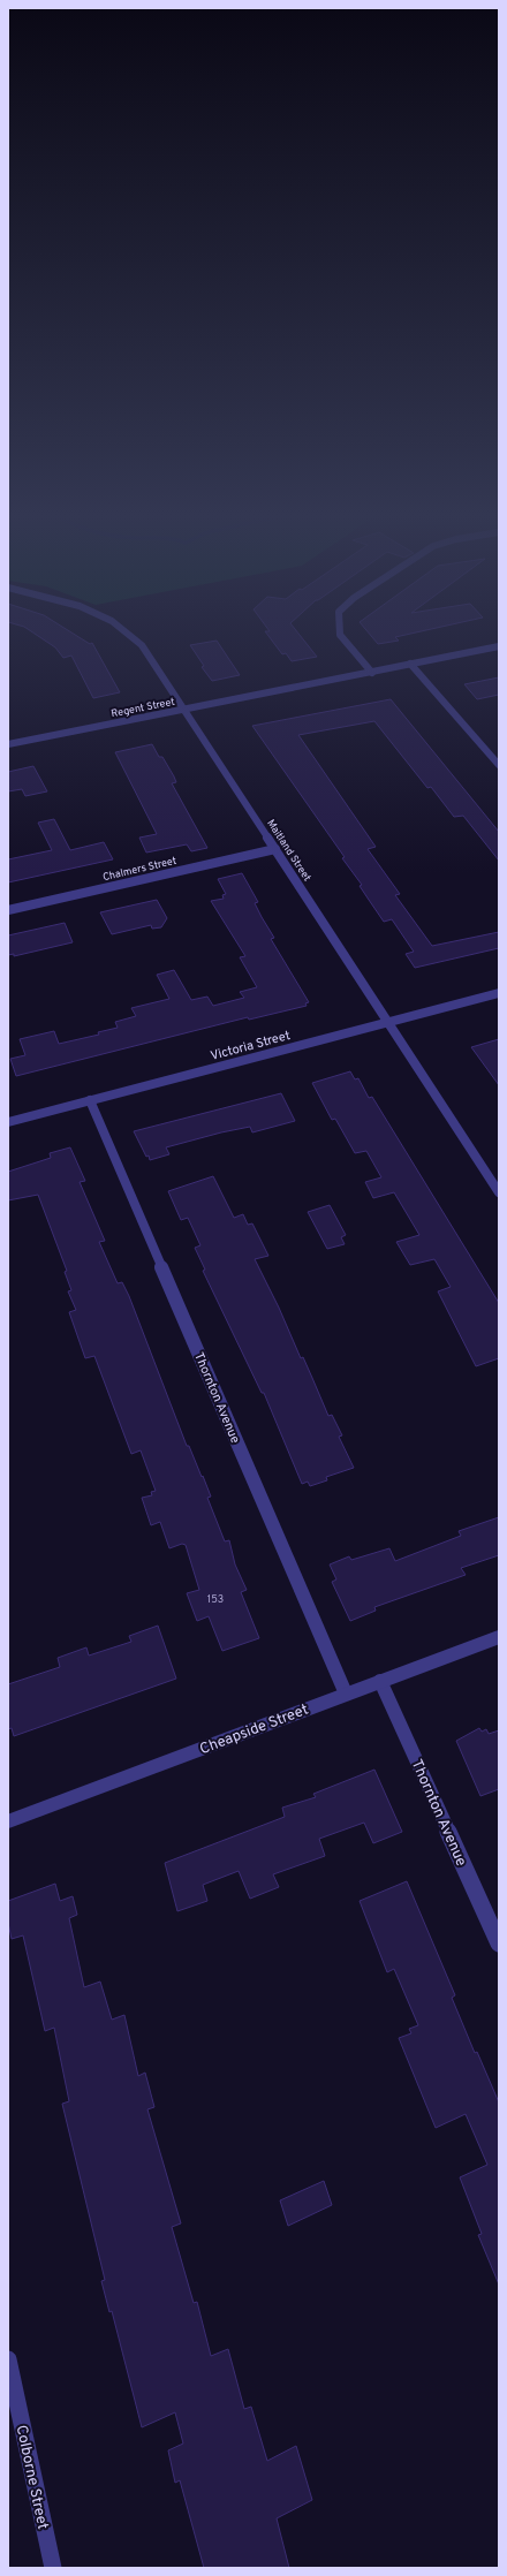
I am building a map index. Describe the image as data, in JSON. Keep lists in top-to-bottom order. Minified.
{"streets":{"street":["Regent Street","Maitland Street","Chalmers Street","Victoria Street","Thornton Avenue","Cheapside Street","Colborne Street"]},"crossings":[["Regent Street","Maitland Street"],["Maitland Street","Chalmers Street"],["Maitland Street","Victoria Street"],["Victoria Street","Thornton Avenue"],["Thornton Avenue","Cheapside Street"]],"house_numbers":["153"]}
